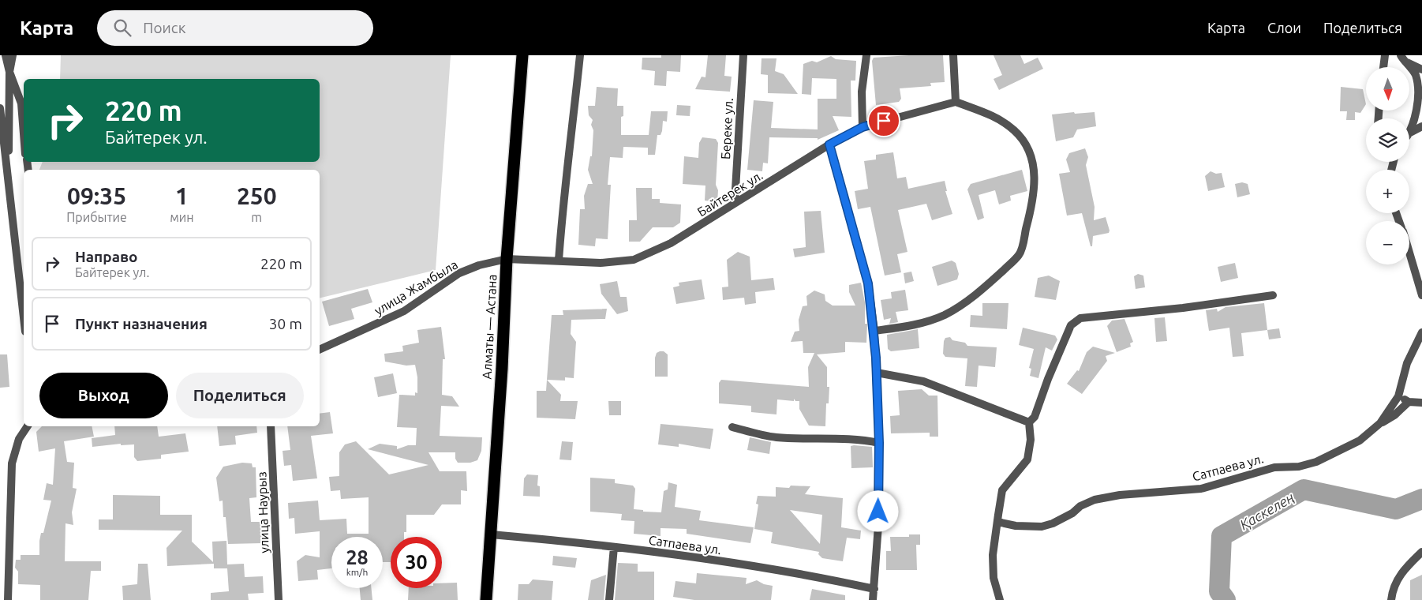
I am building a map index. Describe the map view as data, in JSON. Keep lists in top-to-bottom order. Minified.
{"streets":{"highway":["Алматы — Астана"],"street":["Береке ул.","Байтерек ул.","улица Жамбыла","Сатпаева ул.","улица Наурыз"]},"crossings":[["Береке ул.","Байтерек ул."],["Байтерек ул.","улица Жамбыла"],["Байтерек ул.","Алматы — Астана"],["улица Жамбыла","Алматы — Астана"],["Алматы — Астана","Сатпаева ул."]],"water":["Қаскелең"],"north":"bottom","page":{"header":"Карта","search":"Поиск","nav":["Карта","Слои","Поделиться"],"map_buttons":["+","−"],"turn":["220 m","Байтерек ул."],"eta":["09:35","Прибытие","1","мин","250","m"],"list":[{"name":"Направо","note":"Байтерек ул.","value":"220 m"},{"name":"Пункт назначения","value":"30 m"}],"buttons":["Выход","Поделиться"],"speed":"28 km/h","limit":"30"}}
